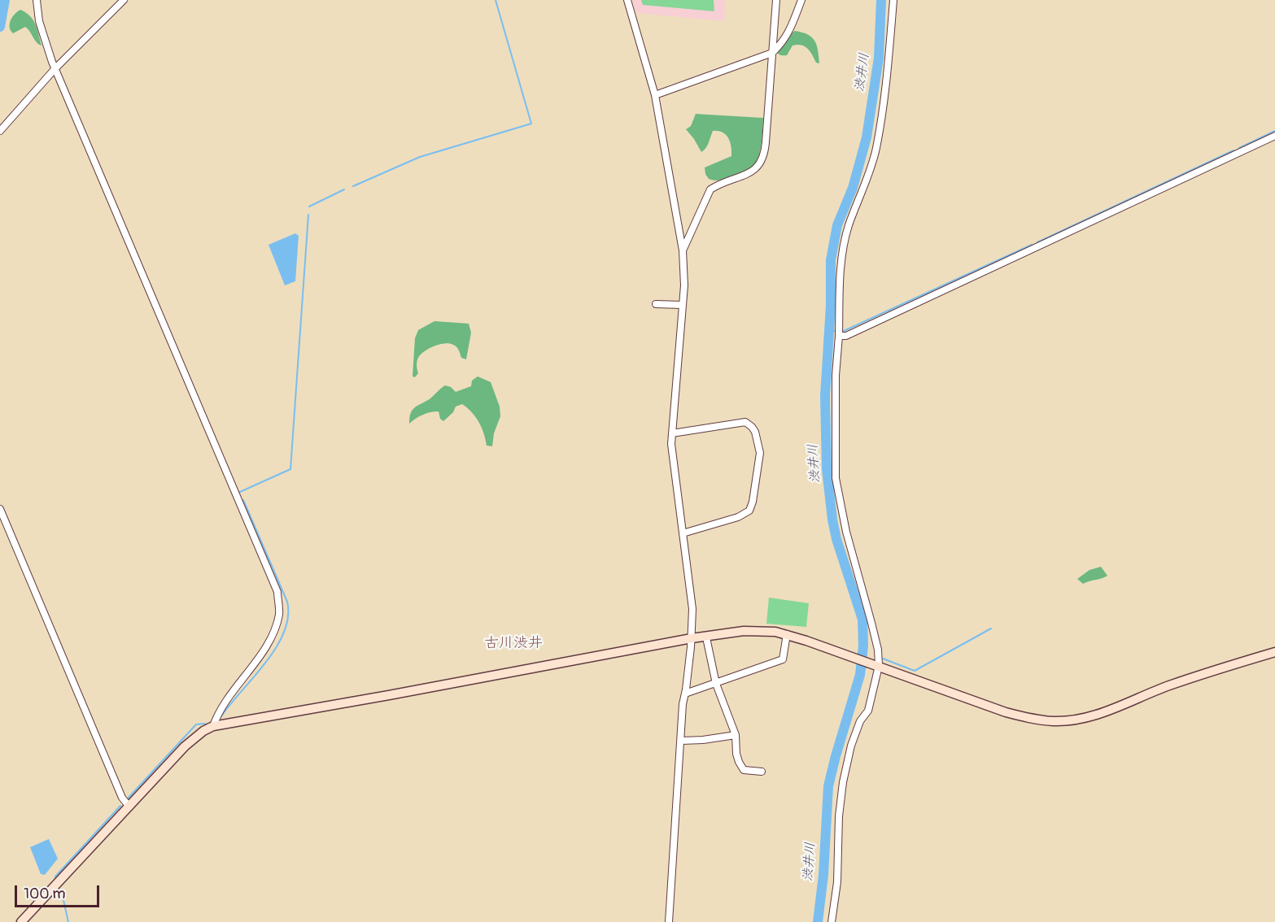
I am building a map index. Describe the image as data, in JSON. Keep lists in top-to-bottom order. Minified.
{"districts":["古川渋井"],"water":["渋井川"],"scale_bar":"100 m"}
